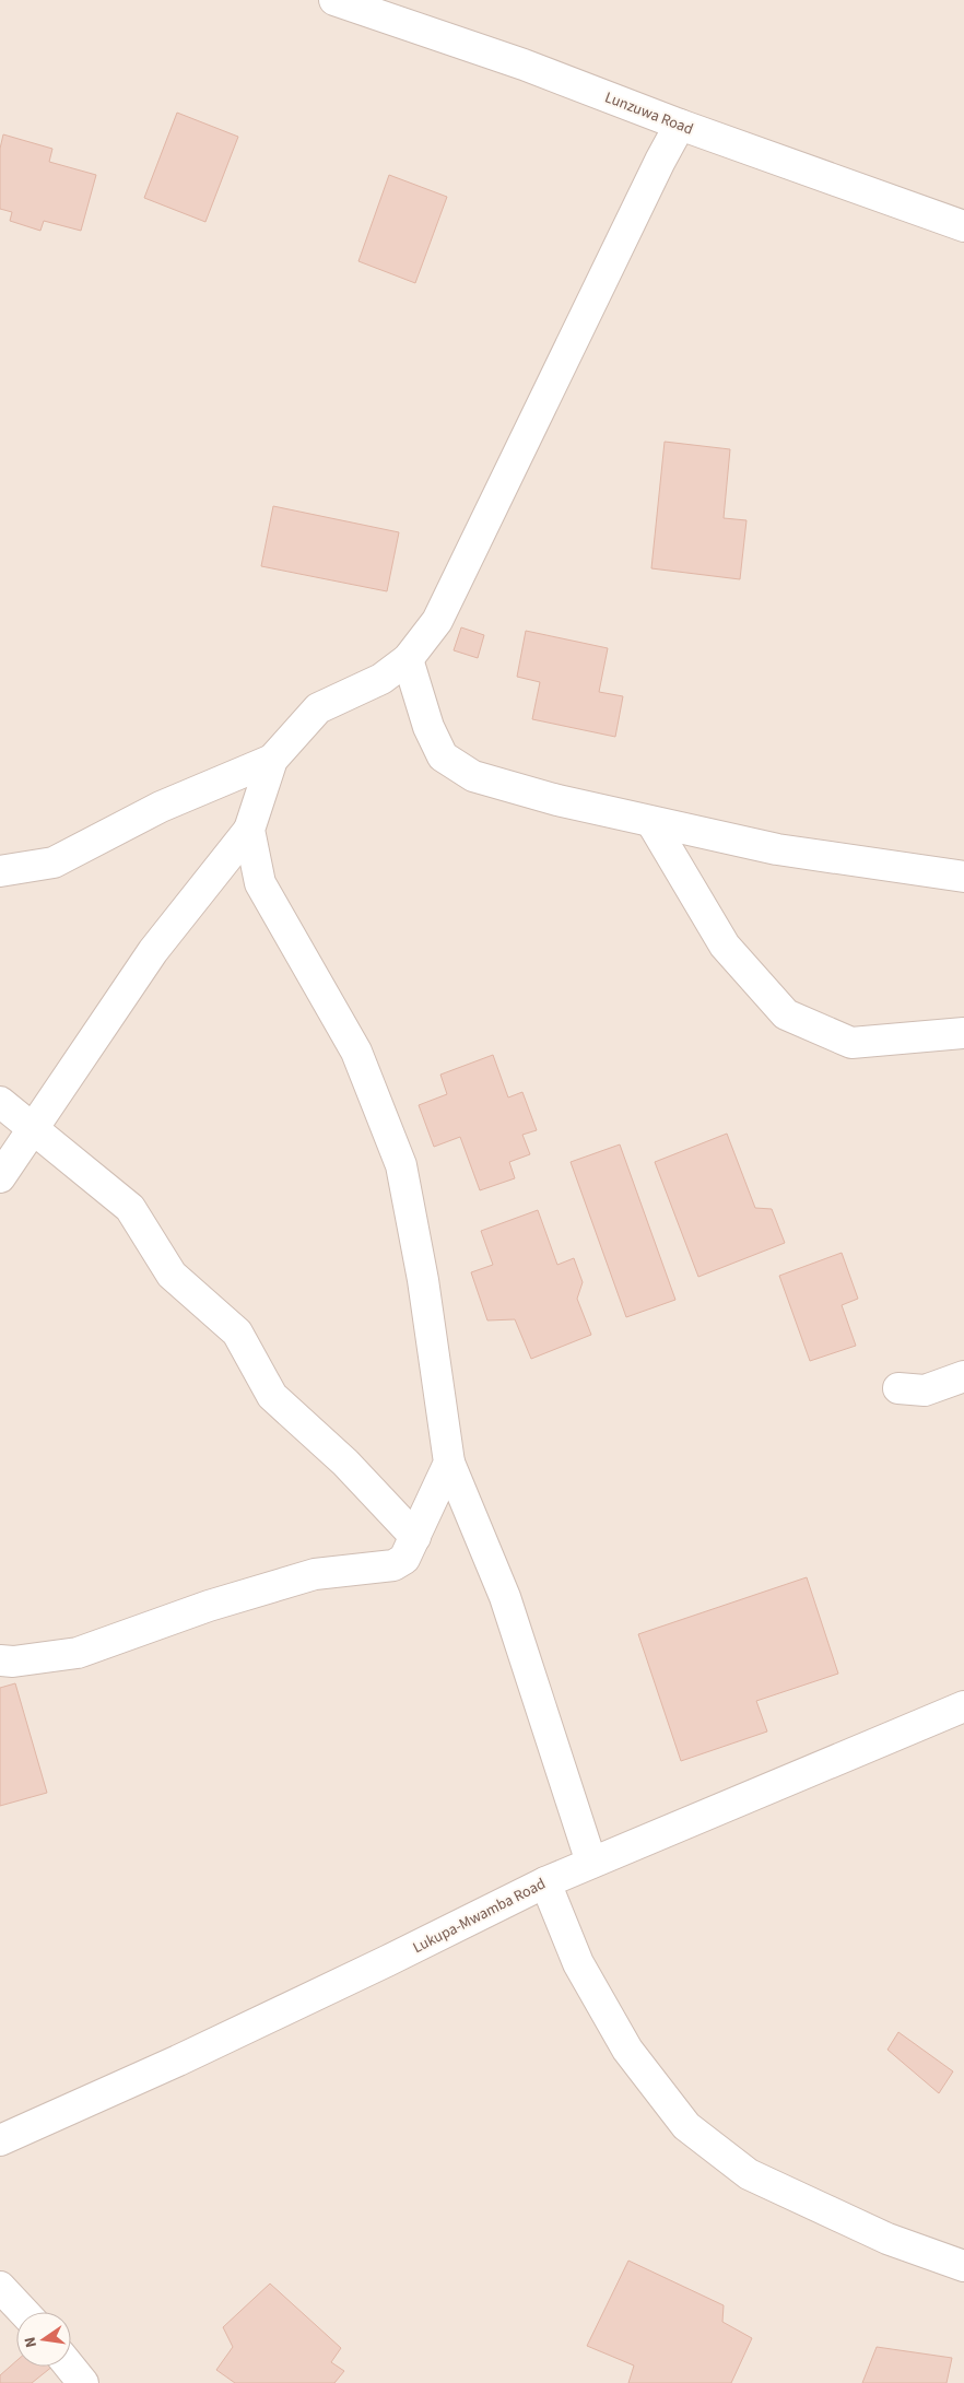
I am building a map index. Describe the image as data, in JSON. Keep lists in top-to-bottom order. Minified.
{"streets":{"street":["Lunzuwa Road","Lukupa-Mwamba Road"]},"north":"left"}
